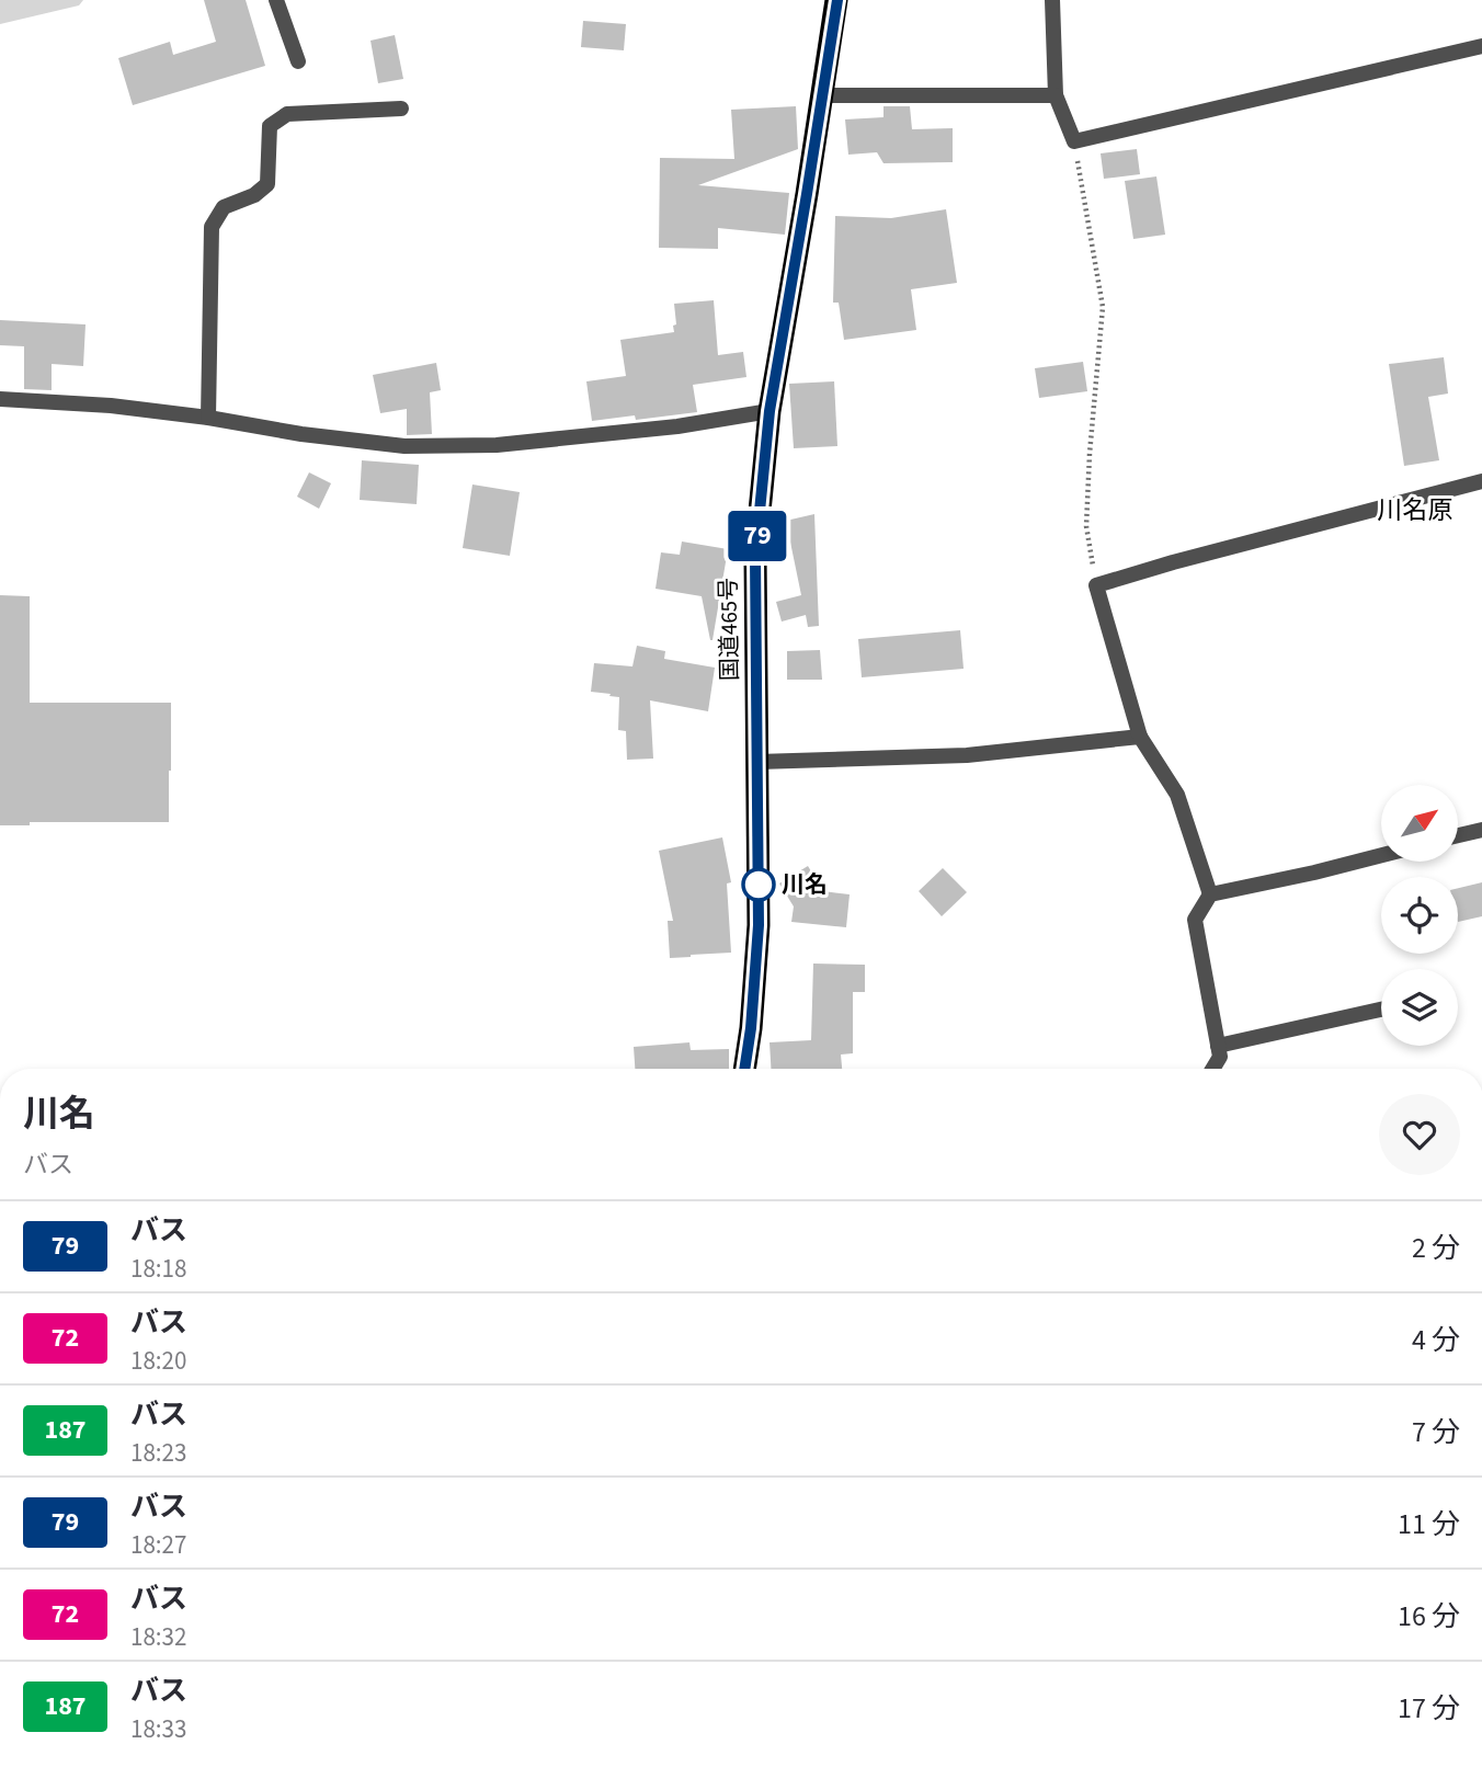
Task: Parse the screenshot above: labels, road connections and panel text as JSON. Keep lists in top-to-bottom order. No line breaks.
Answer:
{"streets":{"highway":["国道465号"]},"districts":["川名原"],"places":["川名"],"lines":["bus line 79"],"north":"top right","page":{"on_map":"79","heading":["川名","バス"],"list":[{"mark":"79","name":"バス","note":"18:18","value":"2 分"},{"mark":"72","name":"バス","note":"18:20","value":"4 分"},{"mark":"187","name":"バス","note":"18:23","value":"7 分"},{"mark":"79","name":"バス","note":"18:27","value":"11 分"},{"mark":"72","name":"バス","note":"18:32","value":"16 分"},{"mark":"187","name":"バス","note":"18:33","value":"17 分"}]}}
